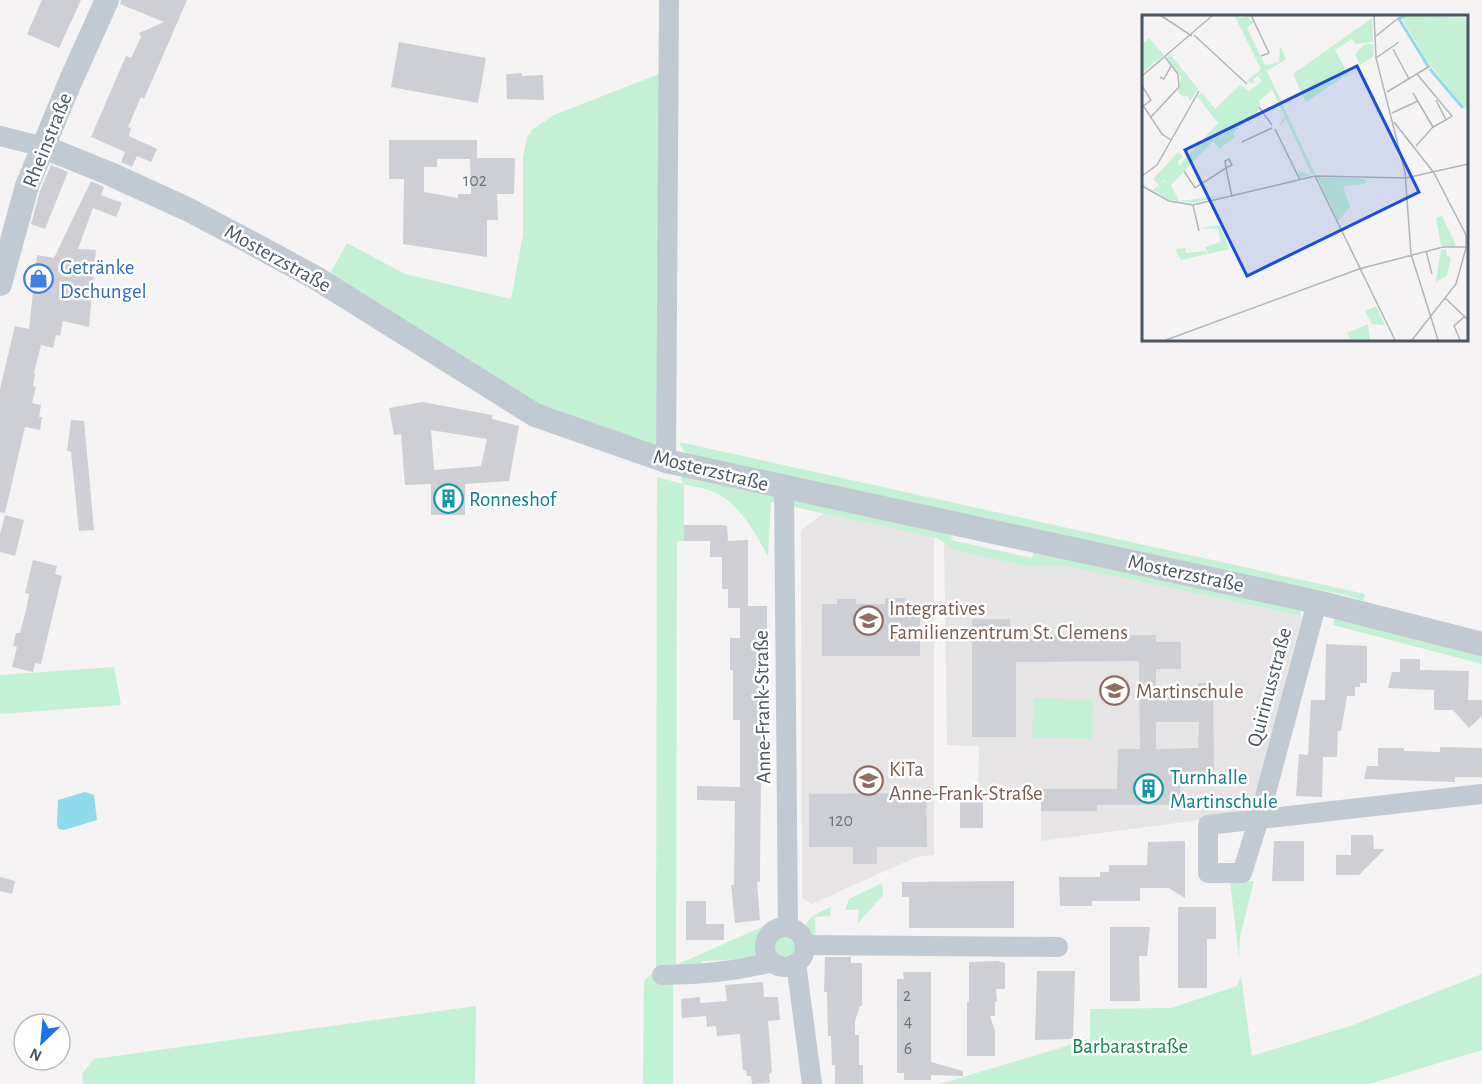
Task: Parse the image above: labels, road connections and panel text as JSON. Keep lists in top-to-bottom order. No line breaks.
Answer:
{"streets":{"street":["Rheinstraße","Mosterzstraße","Quirinusstraße","Anne-Frank-Straße"]},"crossings":[["Rheinstraße","Mosterzstraße"],["Mosterzstraße","Quirinusstraße"],["Mosterzstraße","Anne-Frank-Straße"]],"parks":["Barbarastraße"],"places":{"shop":["Getränke Dschungel"],"building":["Ronneshof","Turnhalle Martinschule"],"school or university":["Integratives Familienzentrum St. Clemens","Martinschule","KiTa Anne-Frank-Straße"]},"house_numbers":["102","120","2","4","6"],"north":"bottom left"}
